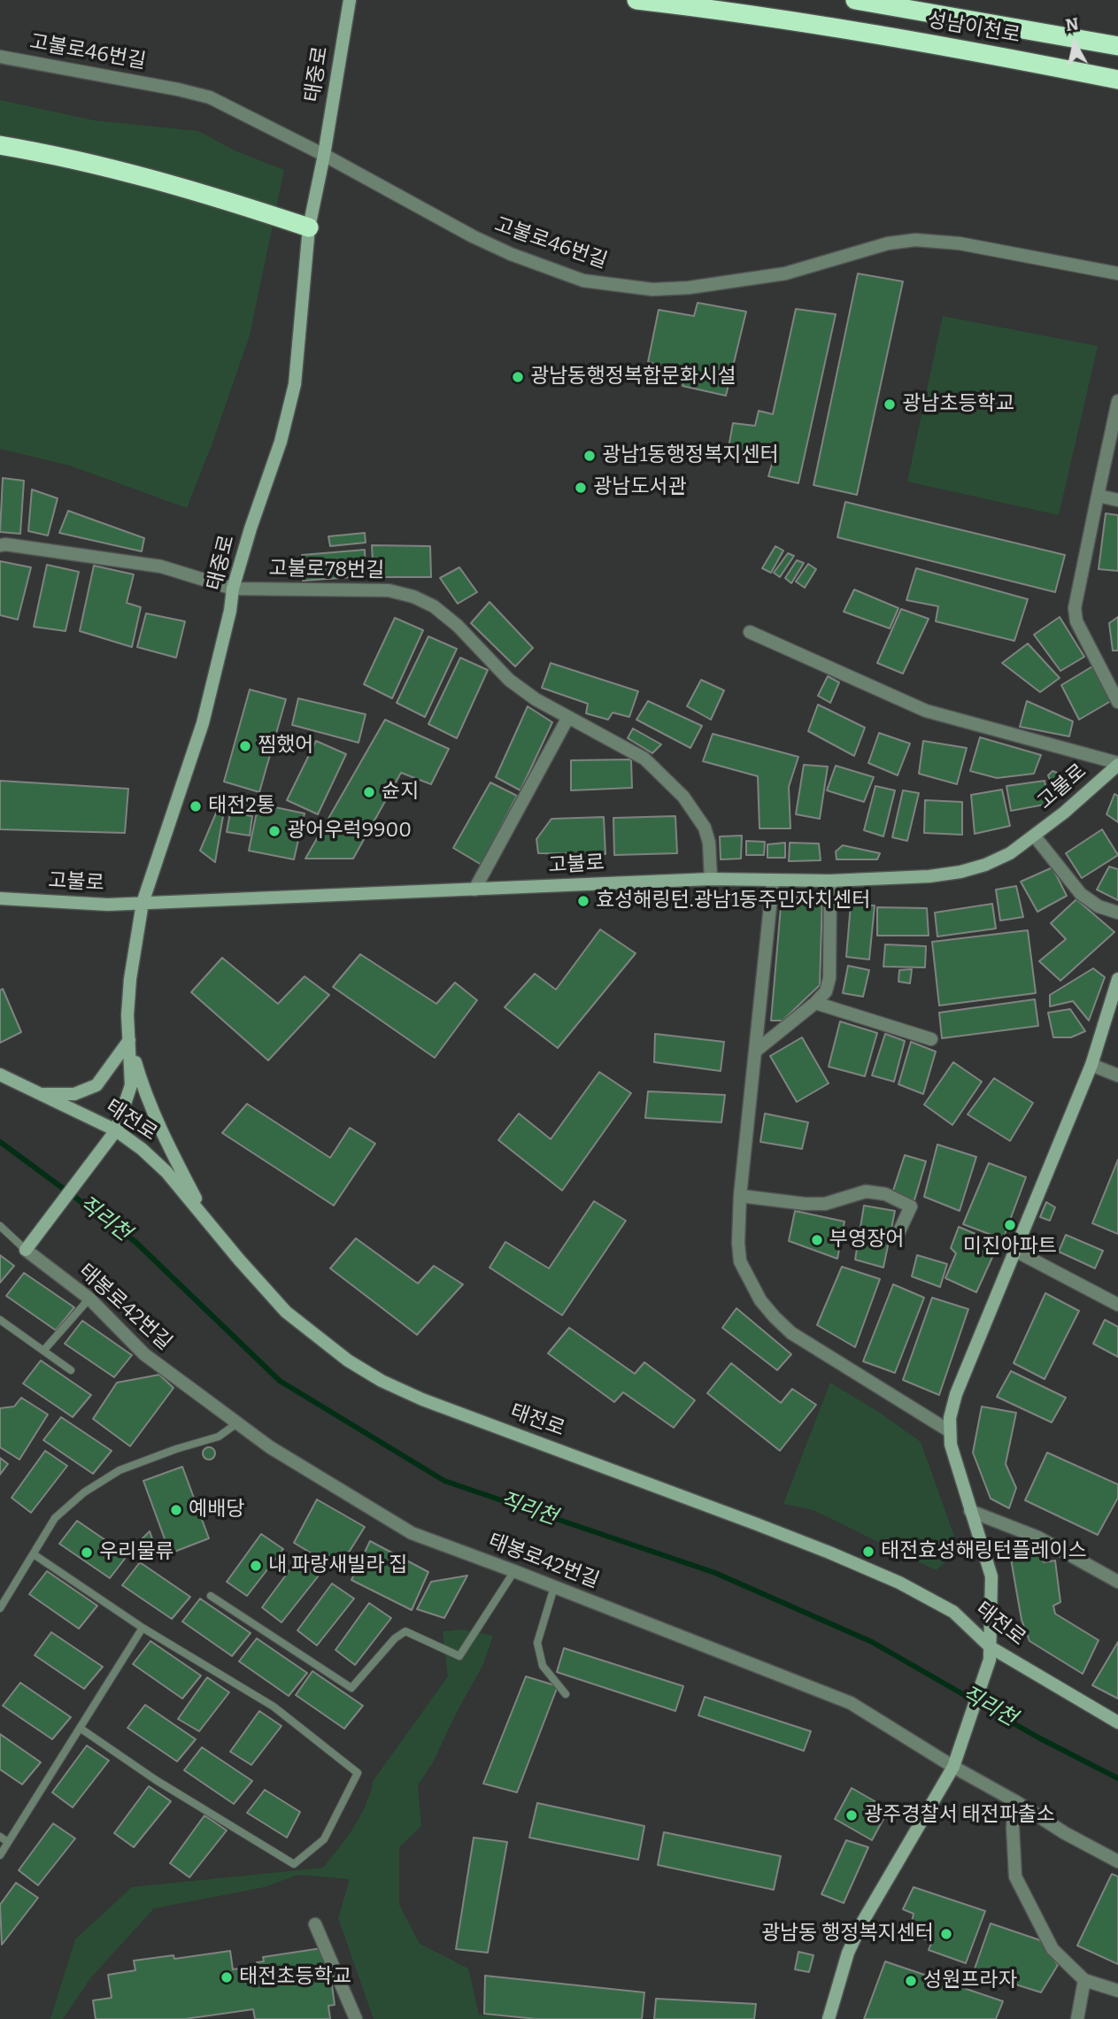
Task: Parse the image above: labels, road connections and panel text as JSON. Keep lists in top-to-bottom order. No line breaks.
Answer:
{"streets":{"highway":["성남이천로"],"street":["고불로46번길","태중로","고불로78번길","고불로","태전로","태봉로42번길"]},"crossings":[["고불로46번길","태중로"],["태중로","고불로78번길"],["태중로","고불로"],["태중로","태전로"],["태중로","태봉로42번길"],["고불로78번길","고불로"]],"water":["직리천"],"places":["광남동행정복합문화시설","광남초등학교","광남1동행정복지센터","광남도서관","찜했어","슌지","태전2통","광어우럭9900","효성해링턴.광남1동주민자치센터","미진아파트","부영장어","예배당","태전효성해링턴플레이스","우리물류","내 파랑새빌라 집","광주경찰서 태전파출소","광남동 행정복지센터","태전초등학교","성원프라자"],"north":"top"}
